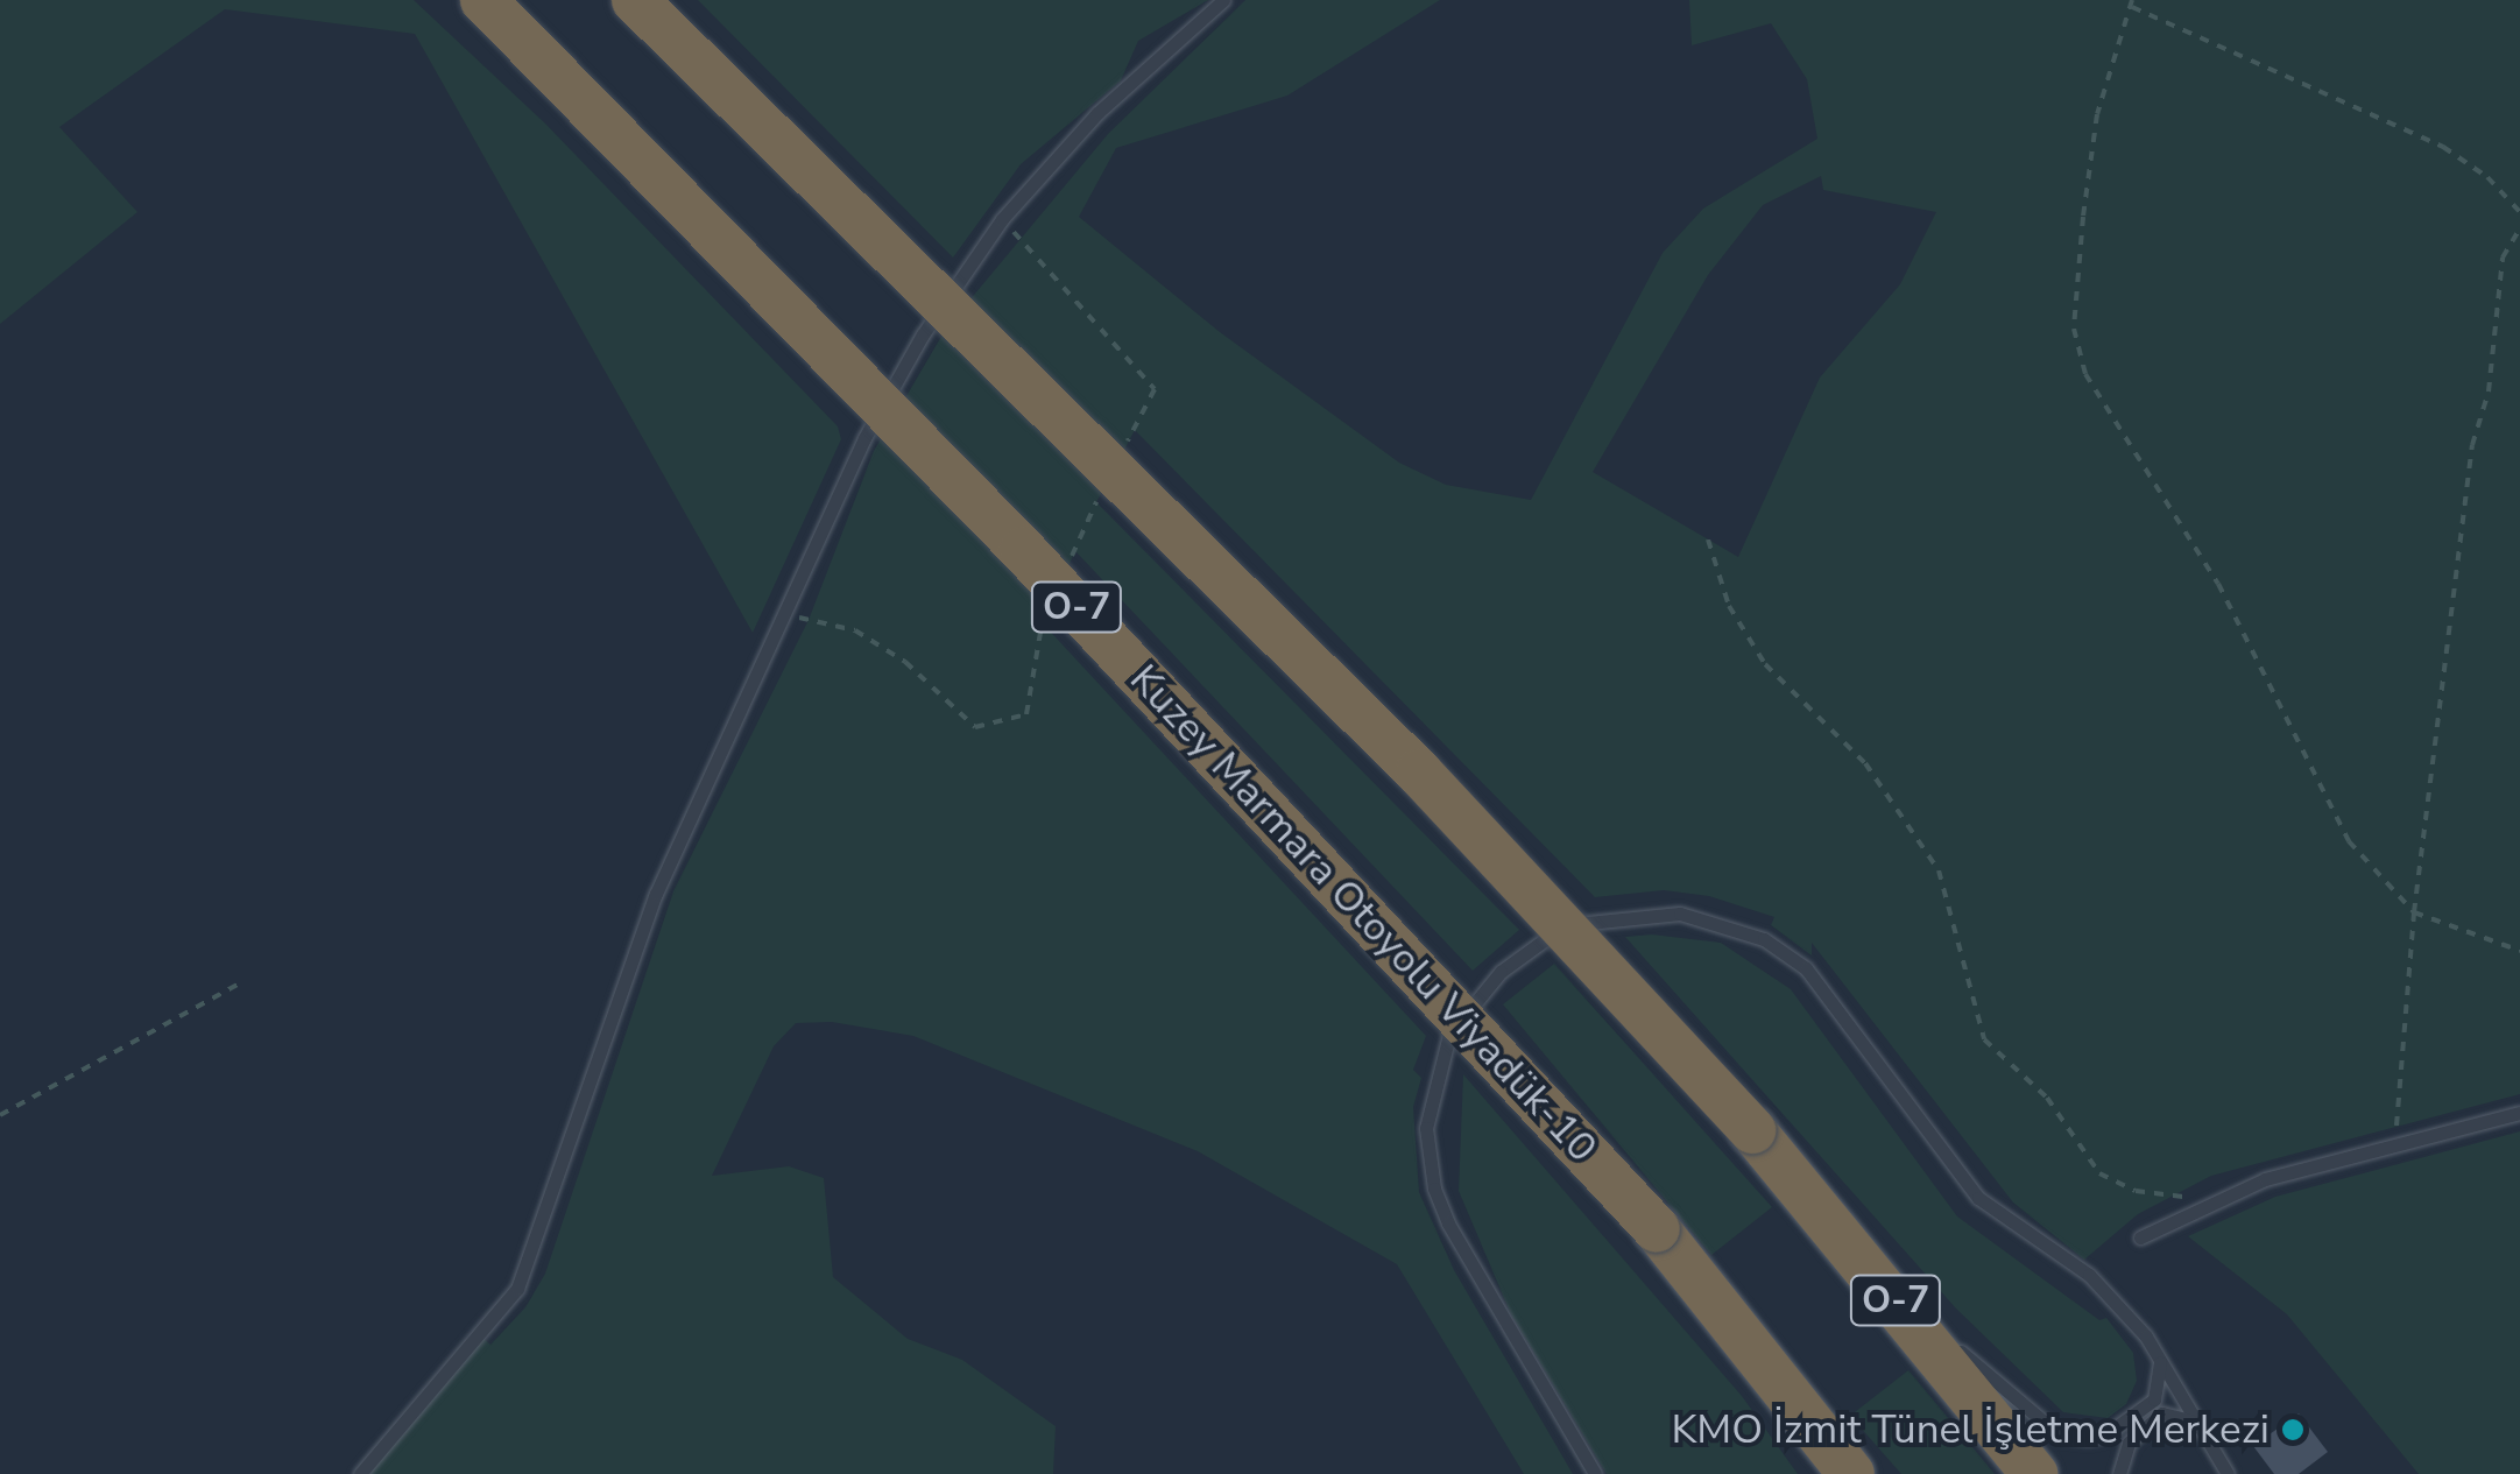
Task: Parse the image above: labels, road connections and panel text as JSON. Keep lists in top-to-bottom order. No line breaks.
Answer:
{"streets":{"highway":["O-7","Kuzey Marmara Otoyolu Viyadük-10"]},"crossings":[["O-7","Kuzey Marmara Otoyolu Viyadük-10"]],"places":["KMO İzmit Tünel İşletme Merkezi"]}
